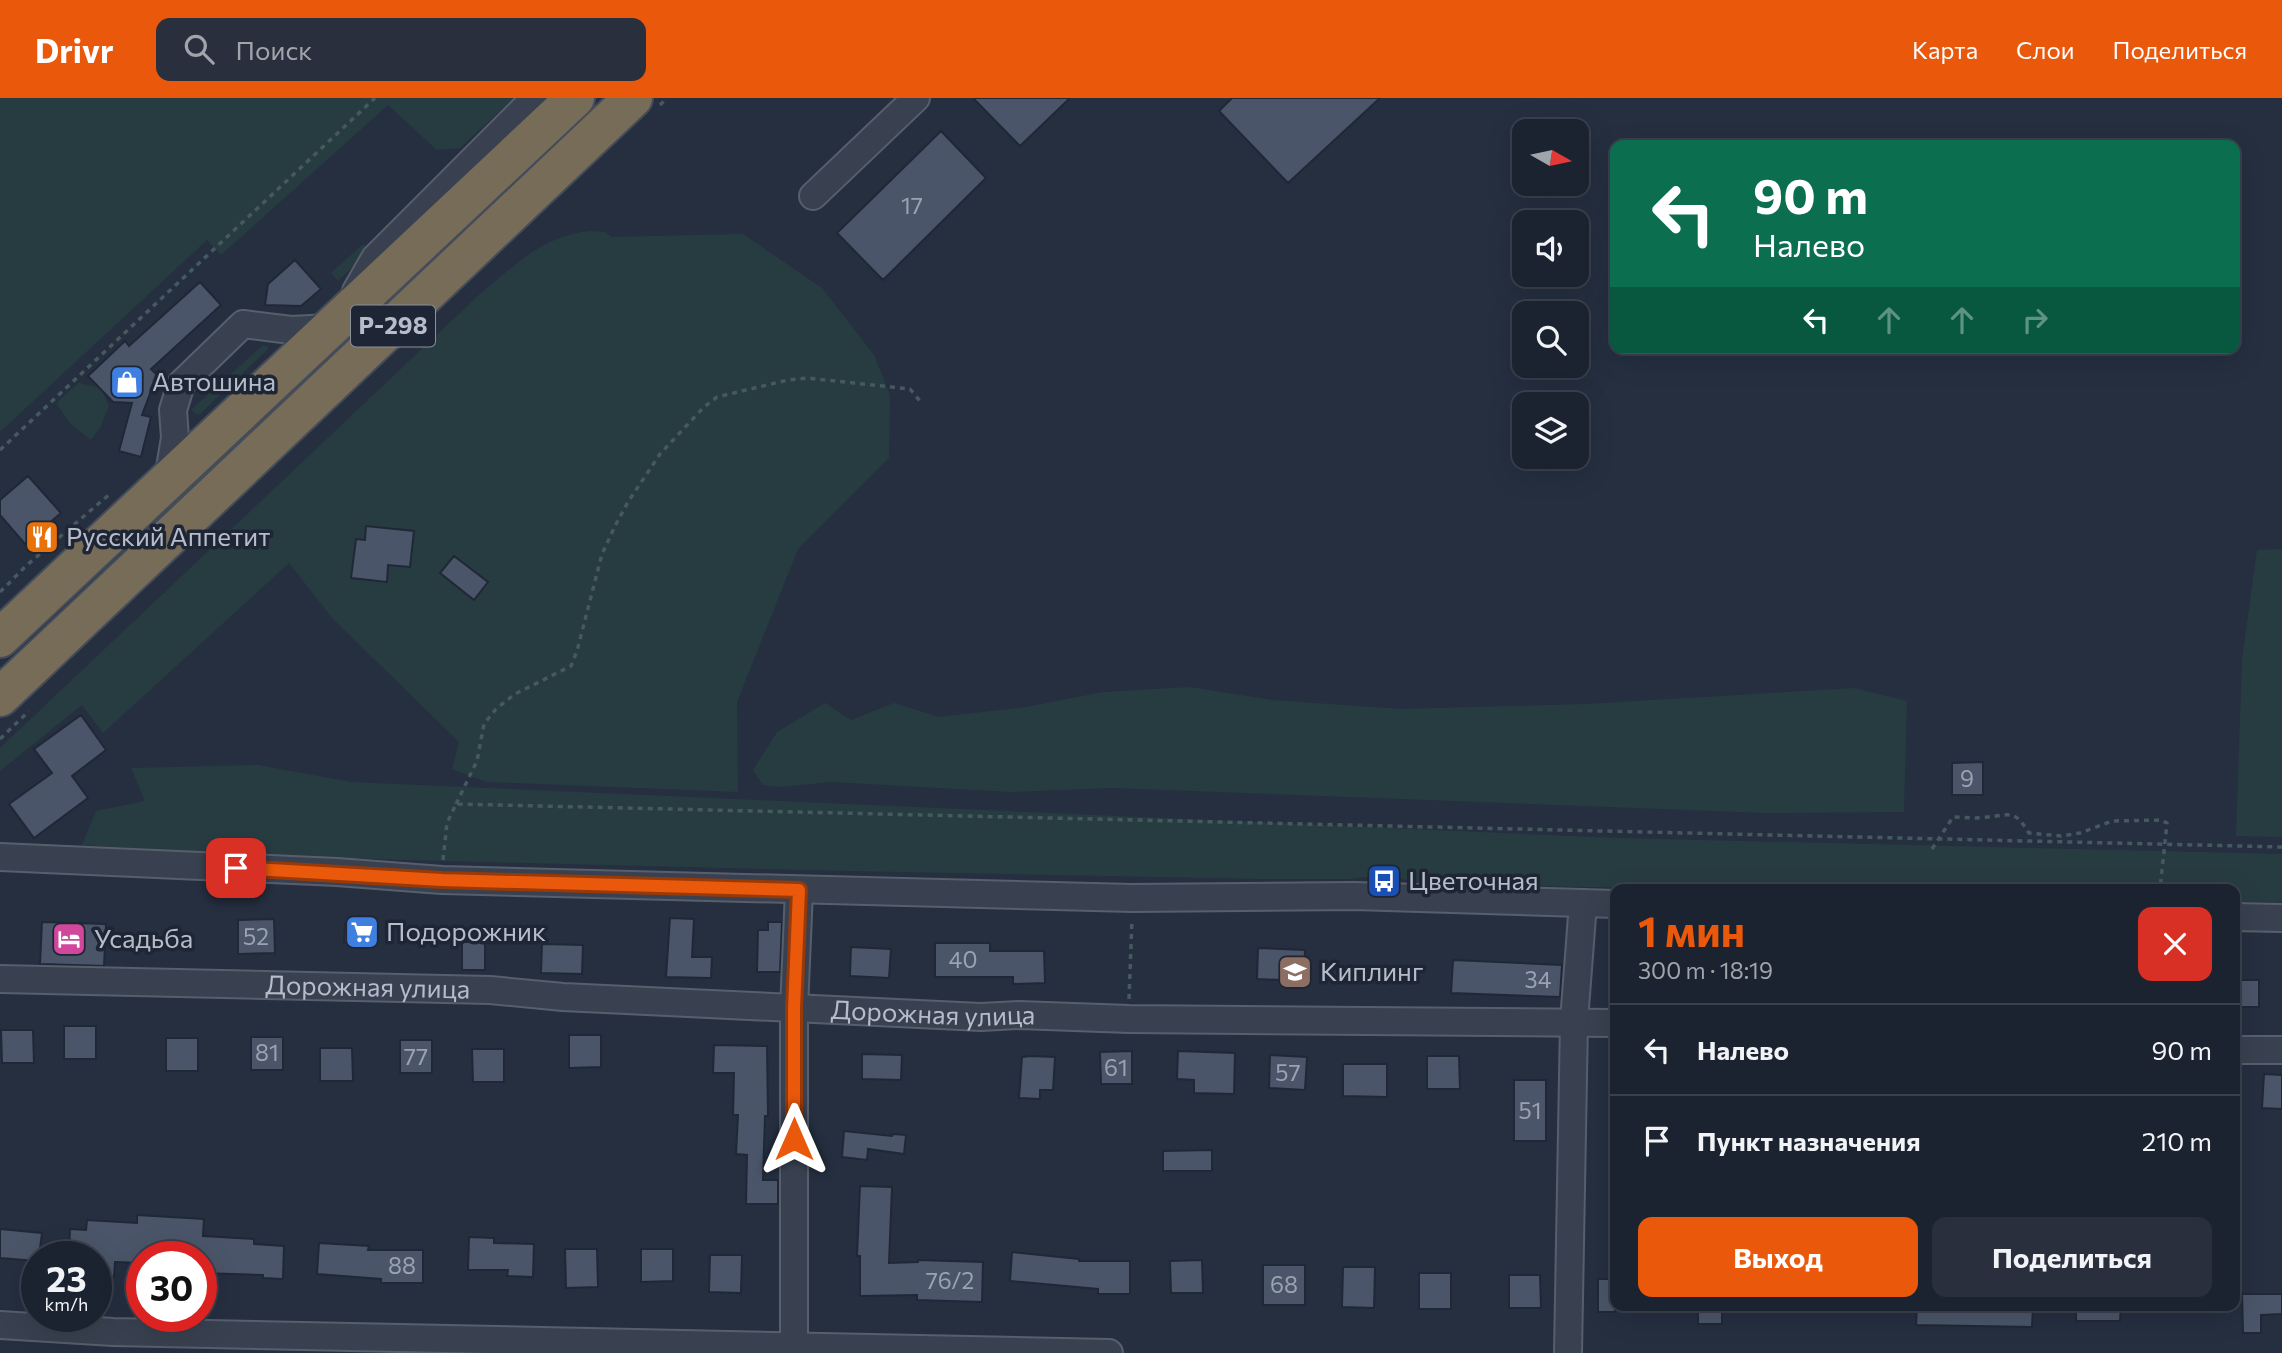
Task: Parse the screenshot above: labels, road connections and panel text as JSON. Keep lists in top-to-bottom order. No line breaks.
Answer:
{"streets":{"highway":["Р-298"],"street":["Дорожная улица"]},"places":{"shop":["Автошина"],"restaurant":["Русский Аппетит"],"bus stop":["Цветочная"],"supermarket":["Подорожник"],"hotel":["Усадьба"],"school or university":["Киплинг"]},"house_numbers":["17","9","52","40","34","81","77","61","57","51","88","76/2","68"],"north":"right","page":{"header":"Drivr","search":"Поиск","nav":["Карта","Слои","Поделиться"],"turn":["90 m","Налево"],"heading":["1 мин","300 m · 18:19"],"list":[{"name":"Налево","value":"90 m"},{"name":"Пункт назначения","value":"210 m"}],"buttons":["Выход","Поделиться"],"speed":"23 km/h","limit":"30"}}
